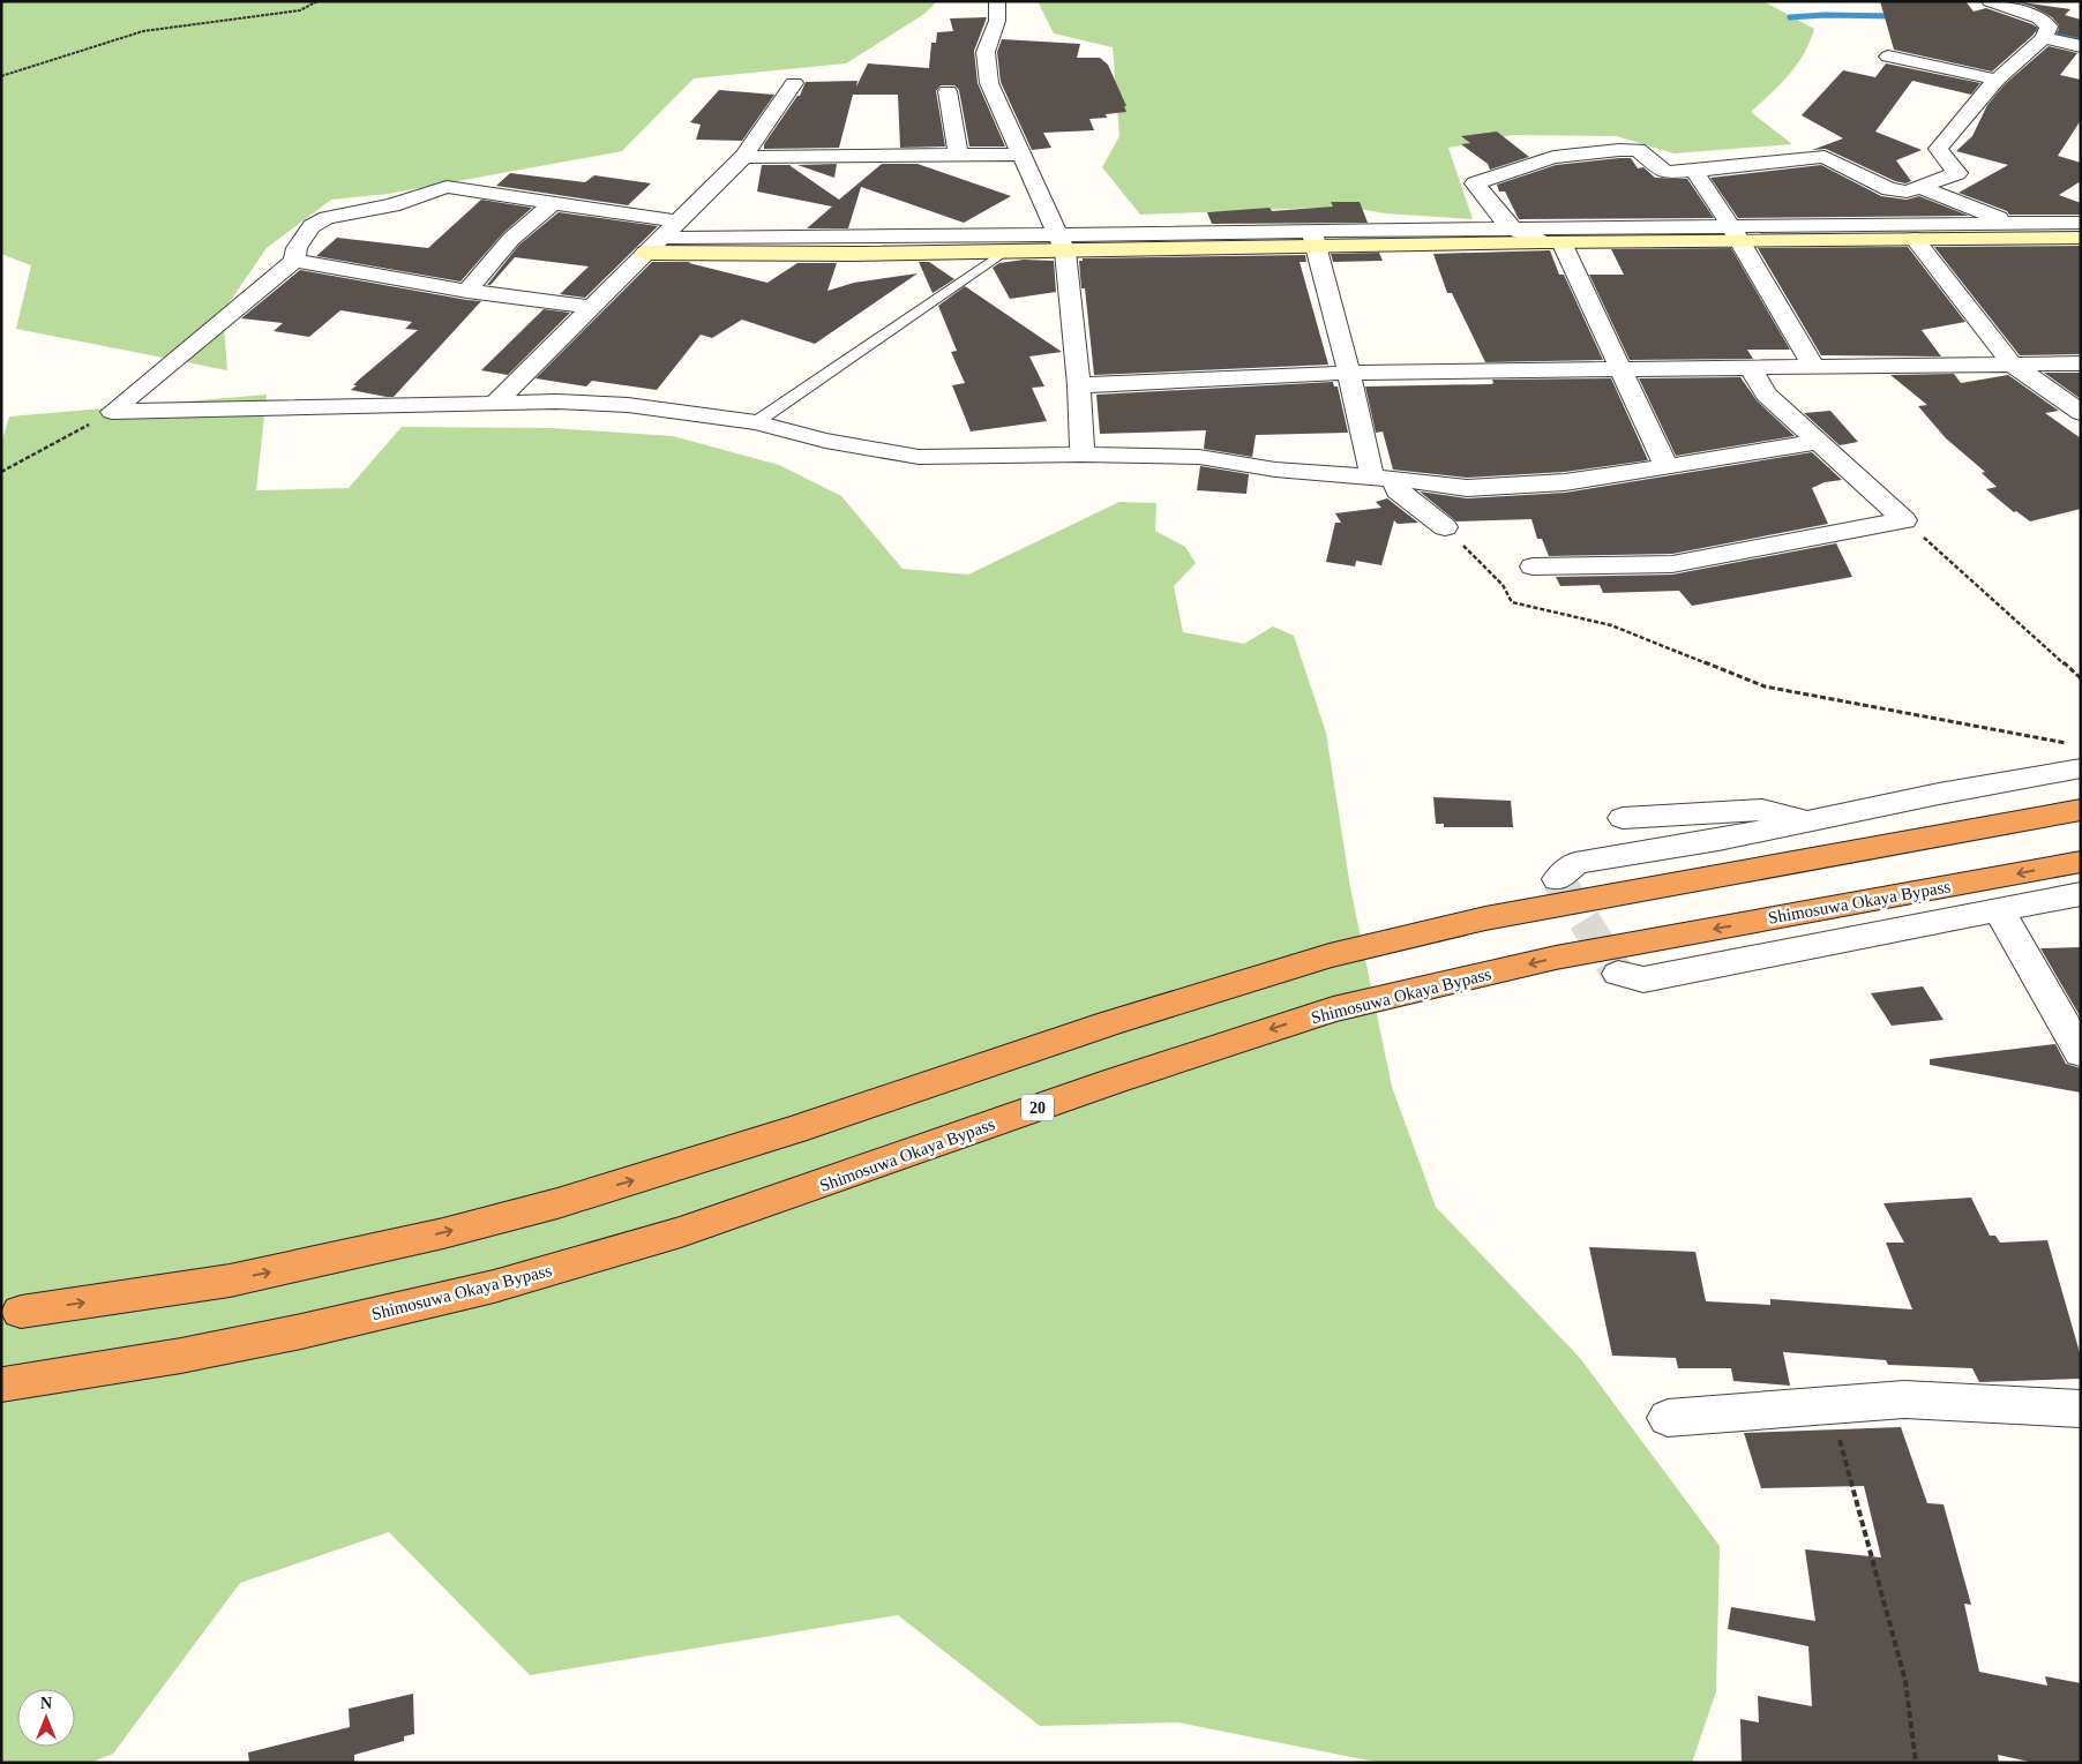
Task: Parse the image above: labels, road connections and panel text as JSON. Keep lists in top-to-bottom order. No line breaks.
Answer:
{"streets":{"highway":["Shimosuwa Okaya Bypass","20"]},"north":"top"}
